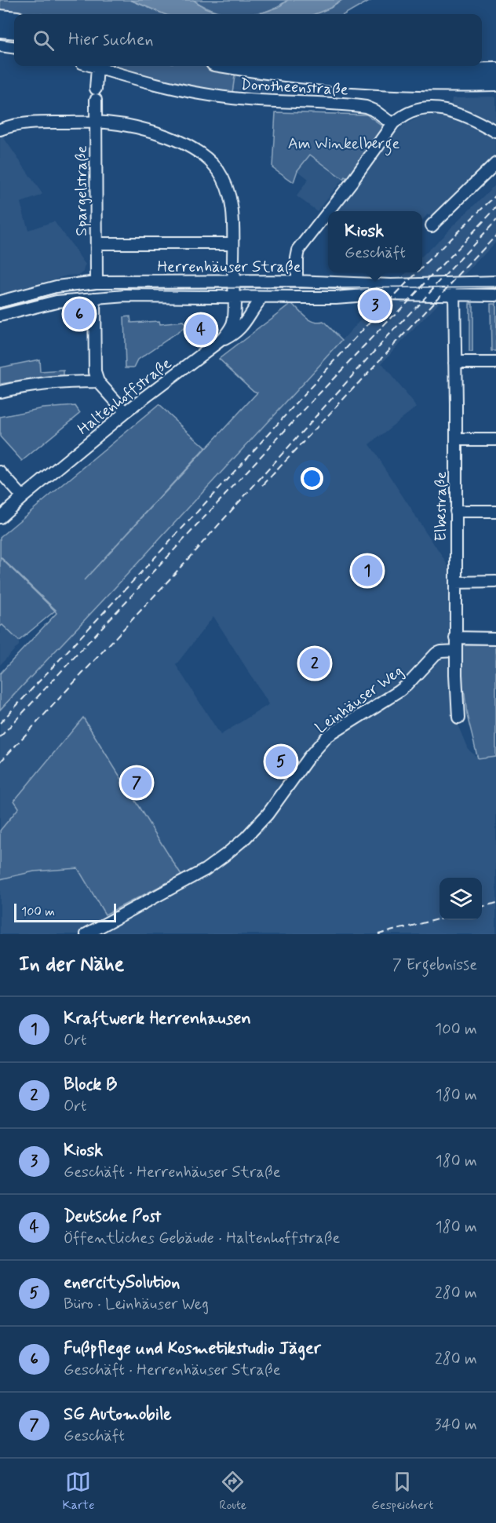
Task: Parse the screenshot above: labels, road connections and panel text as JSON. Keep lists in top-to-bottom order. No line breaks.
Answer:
{"streets":{"street":["Dorotheenstraße","Spargelstraße","Herrenhäuser Straße","Haltenhoffstraße","Elbestraße","Leinhäuser Weg"]},"crossings":[["Spargelstraße","Herrenhäuser Straße"],["Spargelstraße","Haltenhoffstraße"],["Herrenhäuser Straße","Haltenhoffstraße"],["Herrenhäuser Straße","Elbestraße"],["Elbestraße","Leinhäuser Weg"]],"parks":["Am Winkelberge"],"scale_bar":"100 m","page":{"search":"Hier suchen","popup":["Kiosk","Geschäft"],"pins":["3","6","4","1","2","5","7"],"scale":"100 m","heading":["In der Nähe","7 Ergebnisse"],"list":[{"mark":"1","name":"Kraftwerk Herrenhausen","note":"Ort","value":"100 m"},{"mark":"2","name":"Block B","note":"Ort","value":"180 m"},{"mark":"3","name":"Kiosk","note":"Geschäft · Herrenhäuser Straße","value":"180 m"},{"mark":"4","name":"Deutsche Post","note":"Öffentliches Gebäude · Haltenhoffstraße","value":"180 m"},{"mark":"5","name":"enercitySolution","note":"Büro · Leinhäuser Weg","value":"280 m"},{"mark":"6","name":"Fußpflege und Kosmetikstudio Jäger","note":"Geschäft · Herrenhäuser Straße","value":"280 m"},{"mark":"7","name":"SG Automobile","note":"Geschäft","value":"340 m"}],"nav":["Karte","Route","Gespeichert"]}}
